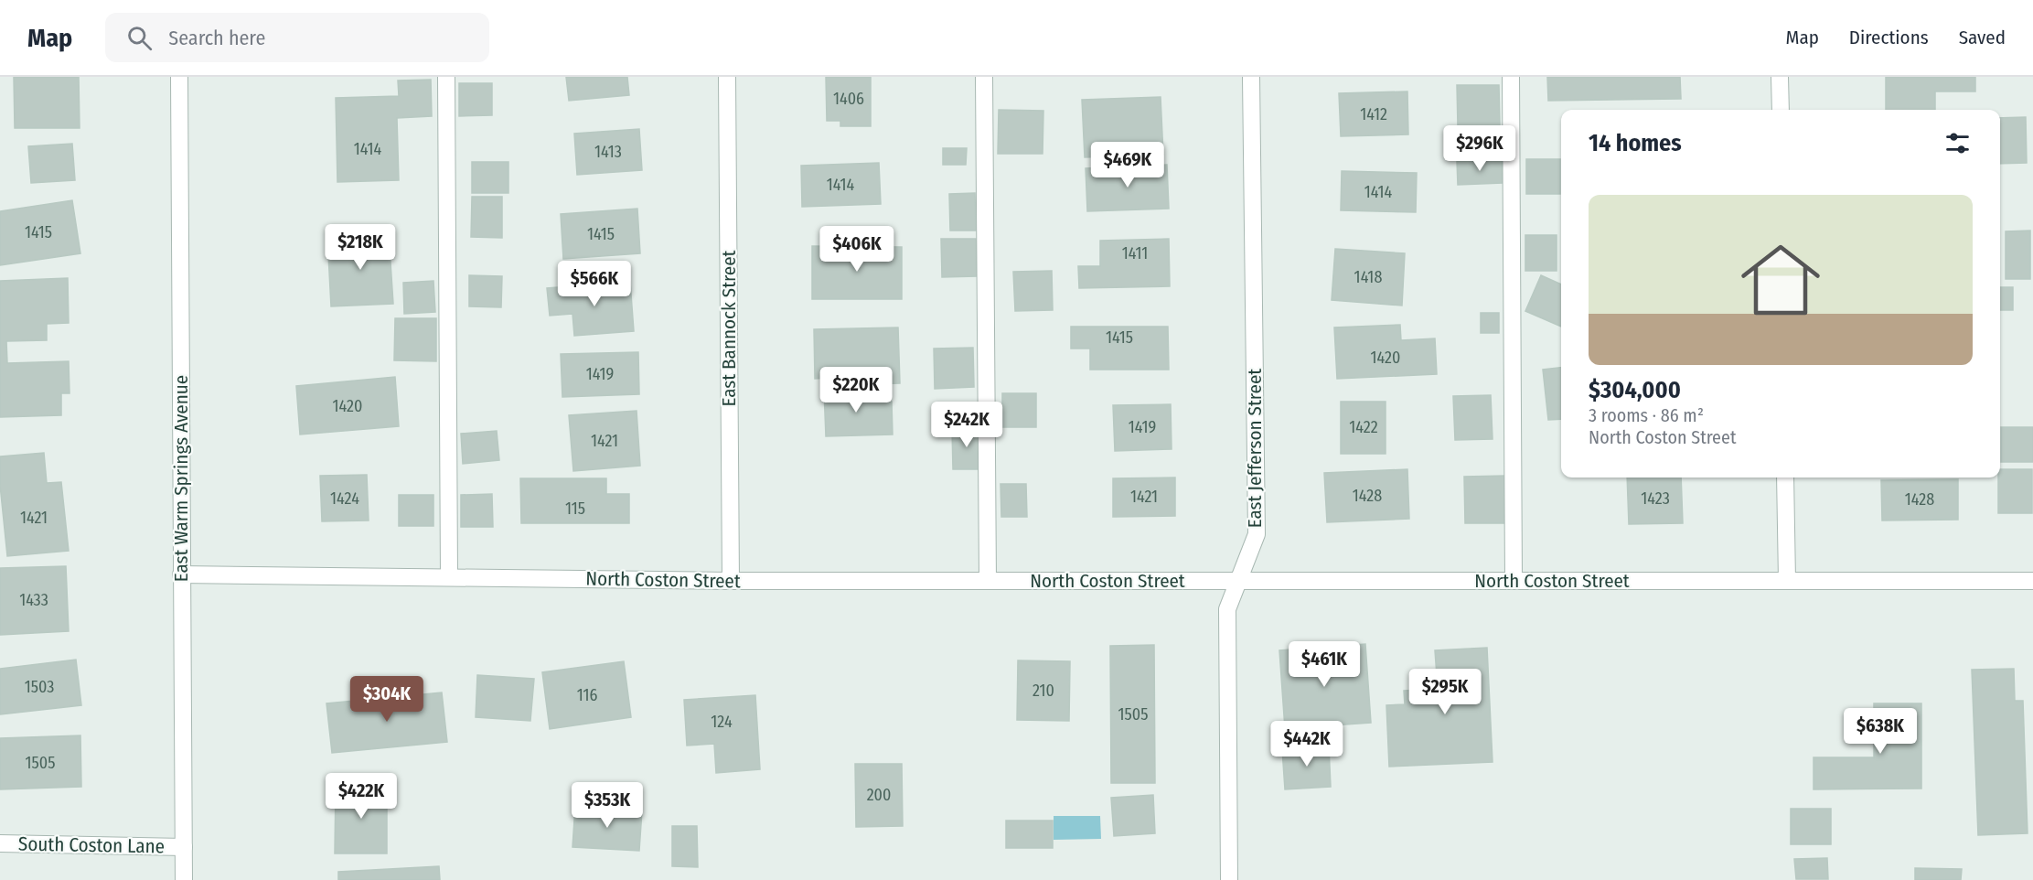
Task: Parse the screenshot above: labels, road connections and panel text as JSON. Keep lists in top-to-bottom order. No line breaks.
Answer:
{"streets":{"street":["East Bannock Street","East Jefferson Street","East Warm Springs Avenue","North Coston Street","South Coston Lane"]},"crossings":[["East Bannock Street","North Coston Street"],["East Jefferson Street","North Coston Street"],["East Warm Springs Avenue","North Coston Street"],["East Warm Springs Avenue","South Coston Lane"]],"house_numbers":["1406","1412","1414","1413","1414","1414","1415","1415","1411","1418","1415","1420","1419","1420","1419","1422","1421","1428","1421","1424","1423","1428","115","1421","1433","1503","210","116","1505","124","1505","200"],"page":{"header":"Map","search":"Search here","nav":["Map","Directions","Saved"],"heading":"14 homes","price":["$296K","$469K","$218K","$406K","$566K","$220K","$242K","$461K","$295K","$304K","$638K","$442K","$422K","$353K"],"list":[{"name":"$304,000","note":"3 rooms · 86 m² · North Coston Street"}]}}
